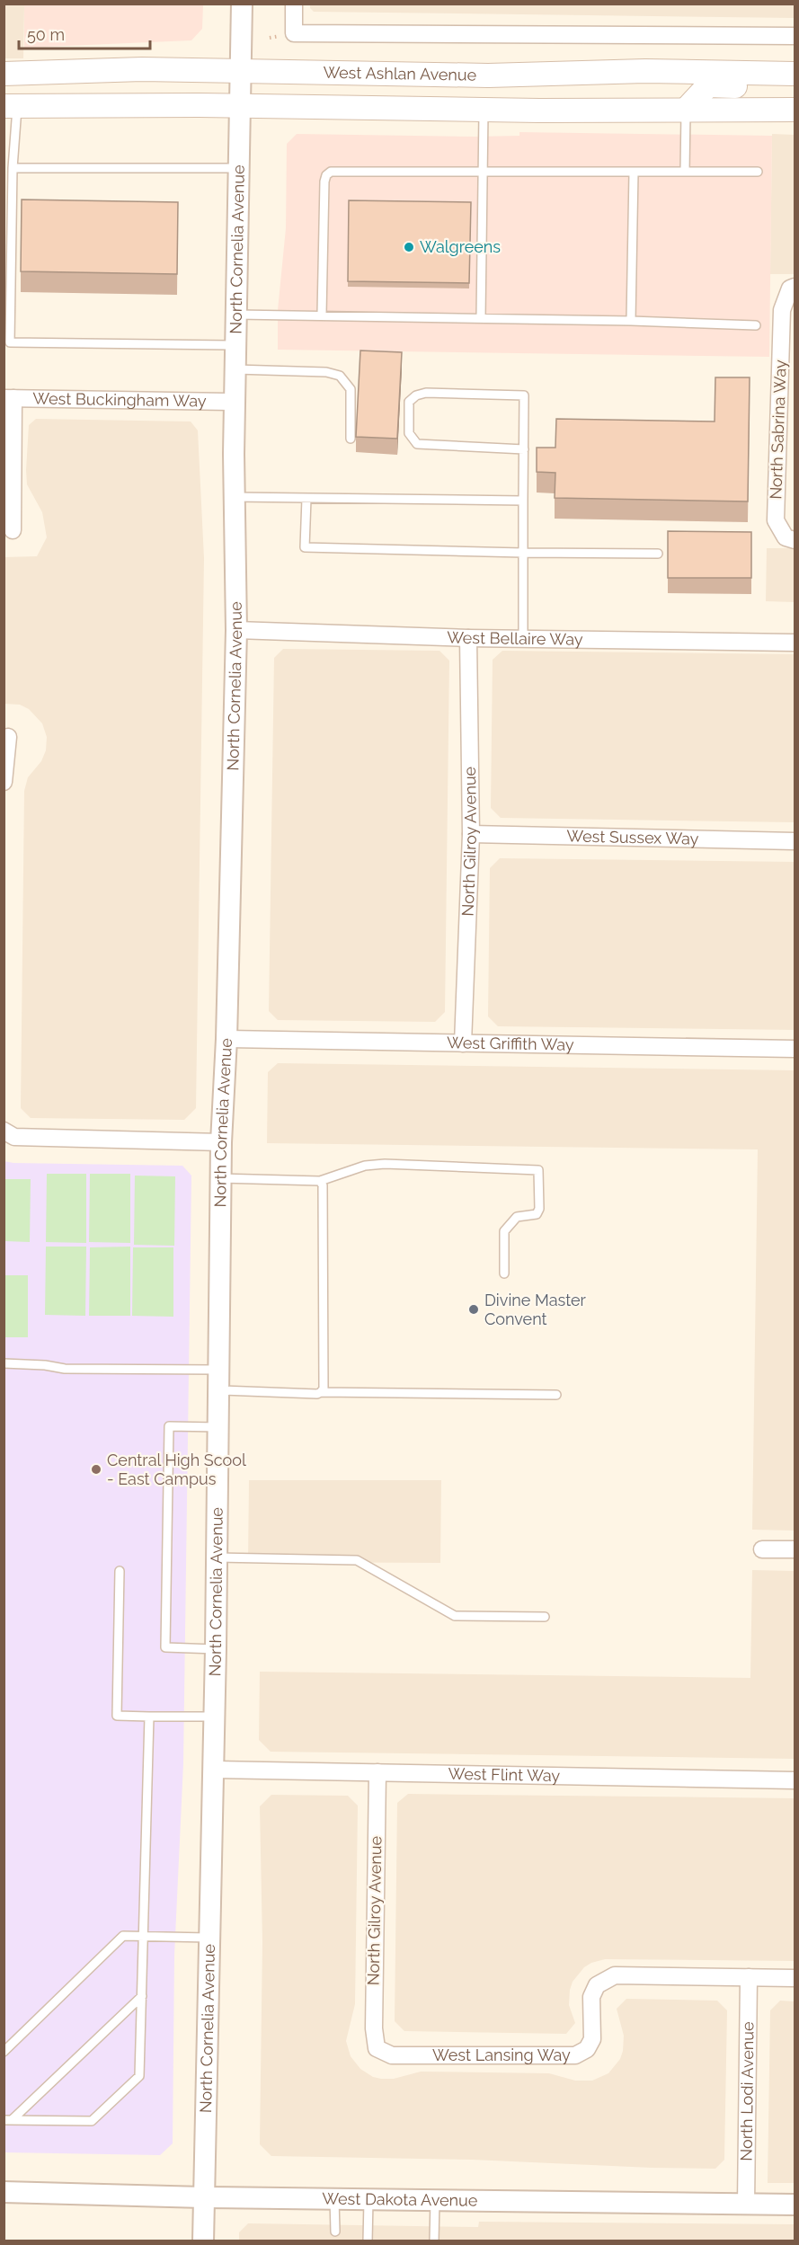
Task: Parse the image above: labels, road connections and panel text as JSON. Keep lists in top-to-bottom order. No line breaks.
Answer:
{"streets":{"main road":["West Ashlan Avenue"],"street":["North Cornelia Avenue","West Buckingham Way","North Sabrina Way","West Bellaire Way","West Sussex Way","North Gilroy Avenue","West Griffith Way","West Flint Way","West Lansing Way","North Lodi Avenue","West Dakota Avenue"]},"crossings":[["West Ashlan Avenue","North Cornelia Avenue"],["North Cornelia Avenue","West Buckingham Way"],["North Cornelia Avenue","West Bellaire Way"],["North Cornelia Avenue","West Griffith Way"],["North Cornelia Avenue","West Flint Way"],["North Cornelia Avenue","West Dakota Avenue"],["West Bellaire Way","North Gilroy Avenue"],["West Sussex Way","North Gilroy Avenue"],["North Gilroy Avenue","West Griffith Way"],["North Gilroy Avenue","West Flint Way"],["North Gilroy Avenue","West Lansing Way"],["West Lansing Way","North Lodi Avenue"],["North Lodi Avenue","West Dakota Avenue"]],"places":["Walgreens","Divine Master Convent","Central High Scool - East Campus"],"scale_bar":"50 m"}
